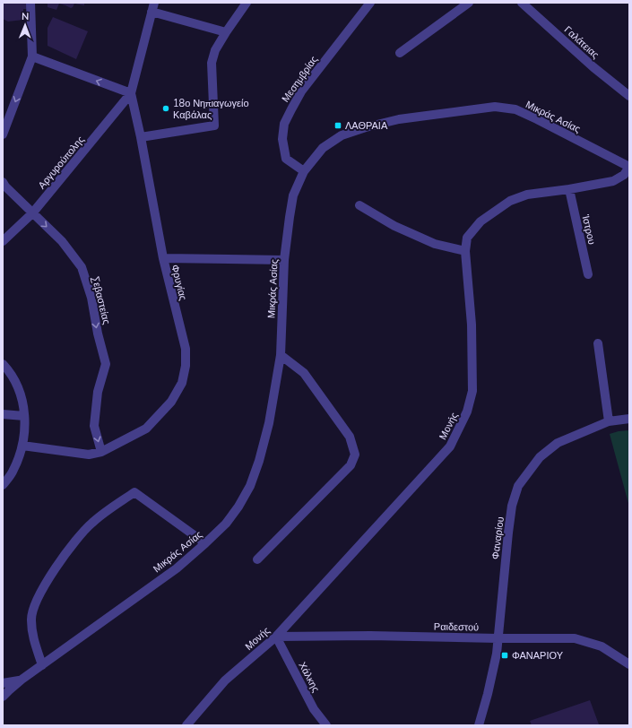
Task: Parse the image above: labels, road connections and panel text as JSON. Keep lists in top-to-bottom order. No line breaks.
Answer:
{"streets":{"street":["Γαλάτειας","Μεσημβρίας","Μικράς Ασίας","Αργυρούπολης","Ίστρου","Φρυγίας","Σεβαστείας","Μονής","Φαναρίου","Ραιδεστού","Χάλκης"]},"crossings":[["Μεσημβρίας","Μικράς Ασίας"],["Μικράς Ασίας","Μονής"],["Αργυρούπολης","Φρυγίας"],["Αργυρούπολης","Σεβαστείας"],["Ίστρου","Μονής"],["Φρυγίας","Σεβαστείας"],["Μονής","Ραιδεστού"],["Μονής","Χάλκης"],["Φαναρίου","Ραιδεστού"],["Ραιδεστού","Χάλκης"]],"one_way":["Σεβαστείας"],"places":{"other":["18ο Νηπιαγωγείο Καβάλας"],"transit":["ΛΑΘΡΑΙΑ","ΦΑΝΑΡΙΟΥ"]},"north":"top"}
